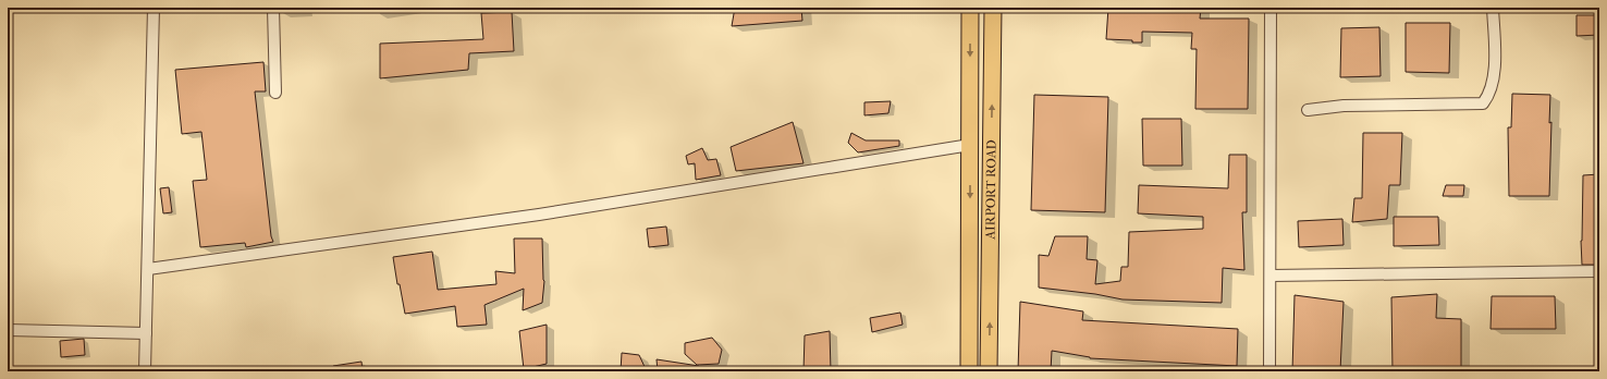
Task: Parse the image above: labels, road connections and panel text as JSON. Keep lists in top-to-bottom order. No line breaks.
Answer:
{"streets":{"highway":["AIRPORT ROAD"]}}
